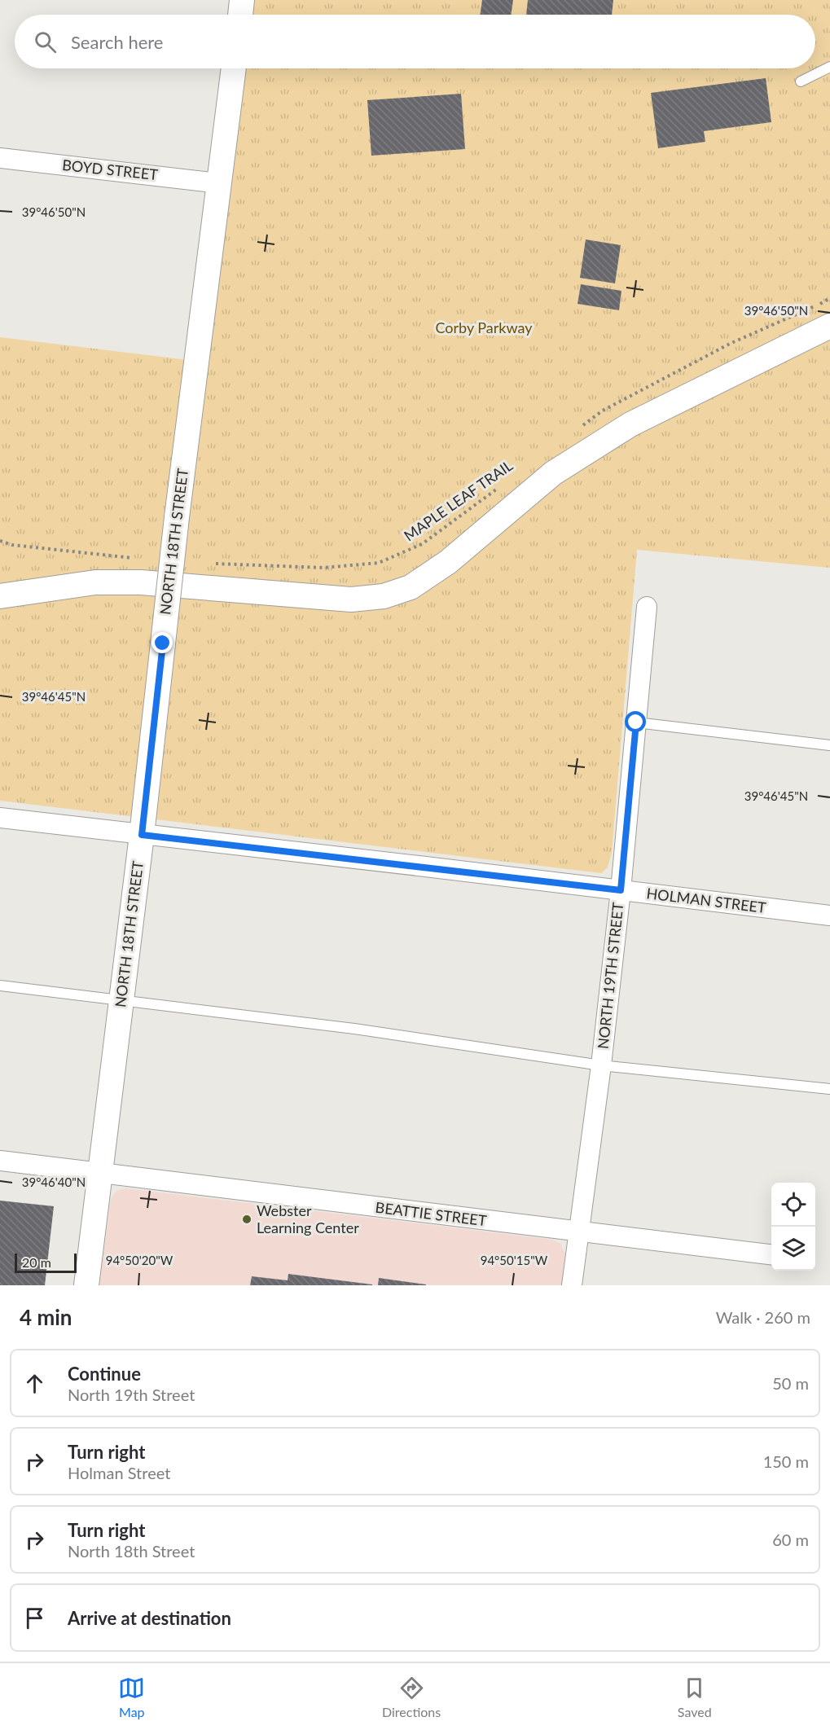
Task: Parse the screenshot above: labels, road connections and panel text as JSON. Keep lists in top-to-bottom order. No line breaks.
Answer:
{"streets":{"street":["BOYD STREET","NORTH 18TH STREET","HOLMAN STREET","NORTH 19TH STREET","BEATTIE STREET"],"path":["MAPLE LEAF TRAIL"]},"crossings":[["BOYD STREET","NORTH 18TH STREET"],["NORTH 18TH STREET","HOLMAN STREET"],["NORTH 18TH STREET","BEATTIE STREET"],["HOLMAN STREET","NORTH 19TH STREET"],["NORTH 19TH STREET","BEATTIE STREET"]],"parks":["Corby Parkway"],"places":["Webster Learning Center"],"scale_bar":"20 m","page":{"search":"Search here","scale":"20 m","heading":["4 min","Walk · 260 m"],"list":[["Continue","North 19th Street","50 m"],["Turn right","Holman Street","150 m"],["Turn right","North 18th Street","60 m"],"Arrive at destination"],"nav":["Map","Directions","Saved"]},"coordinates":["39°46'50\"N","39°46'45\"N","39°46'40\"N","94°50'20\"W","94°50'15\"W"]}
